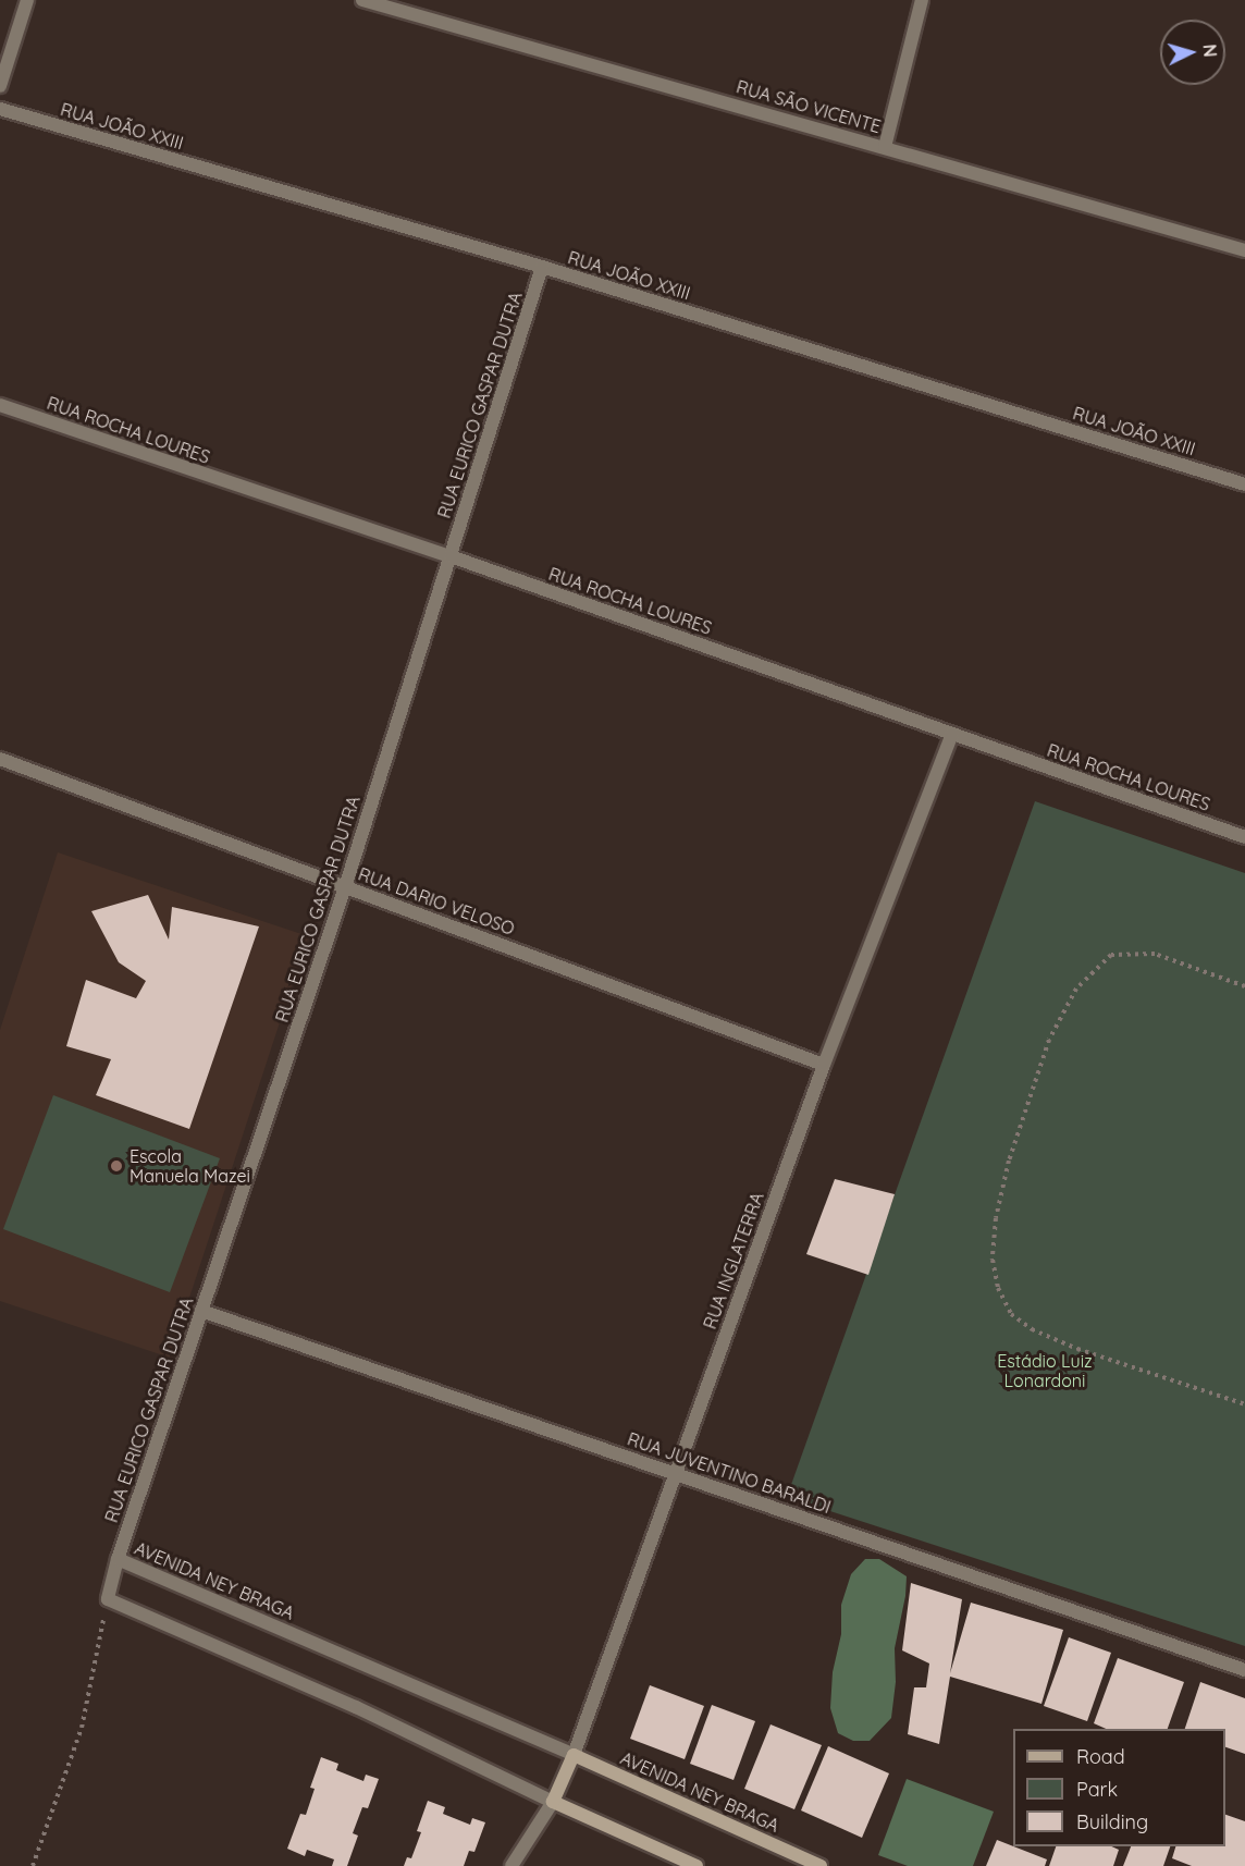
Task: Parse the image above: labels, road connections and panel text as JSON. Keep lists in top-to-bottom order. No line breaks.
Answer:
{"streets":{"street":["RUA SÃO VICENTE","RUA JOÃO XXIII","RUA EURICO GASPAR DUTRA","RUA ROCHA LOURES","RUA DARIO VELOSO","RUA INGLATERRA","RUA JUVENTINO BARALDI","AVENIDA NEY BRAGA"]},"crossings":[["RUA JOÃO XXIII","RUA EURICO GASPAR DUTRA"],["RUA EURICO GASPAR DUTRA","RUA ROCHA LOURES"],["RUA EURICO GASPAR DUTRA","RUA DARIO VELOSO"],["RUA EURICO GASPAR DUTRA","RUA JUVENTINO BARALDI"],["RUA EURICO GASPAR DUTRA","AVENIDA NEY BRAGA"],["RUA ROCHA LOURES","RUA INGLATERRA"],["RUA DARIO VELOSO","RUA INGLATERRA"],["RUA INGLATERRA","RUA JUVENTINO BARALDI"],["RUA INGLATERRA","AVENIDA NEY BRAGA"]],"parks":["Estádio Luiz Lonardoni"],"places":["Escola Manuela Mazei"],"legend":["Road","Park","Building"],"north":"right"}
